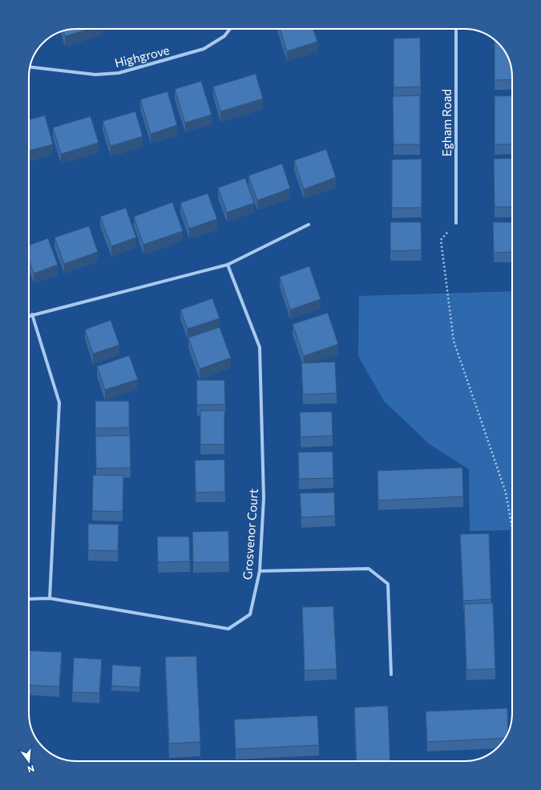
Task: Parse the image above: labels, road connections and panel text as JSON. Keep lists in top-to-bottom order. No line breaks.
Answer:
{"streets":{"street":["Highgrove","Egham Road","Grosvenor Court"]},"north":"bottom"}
